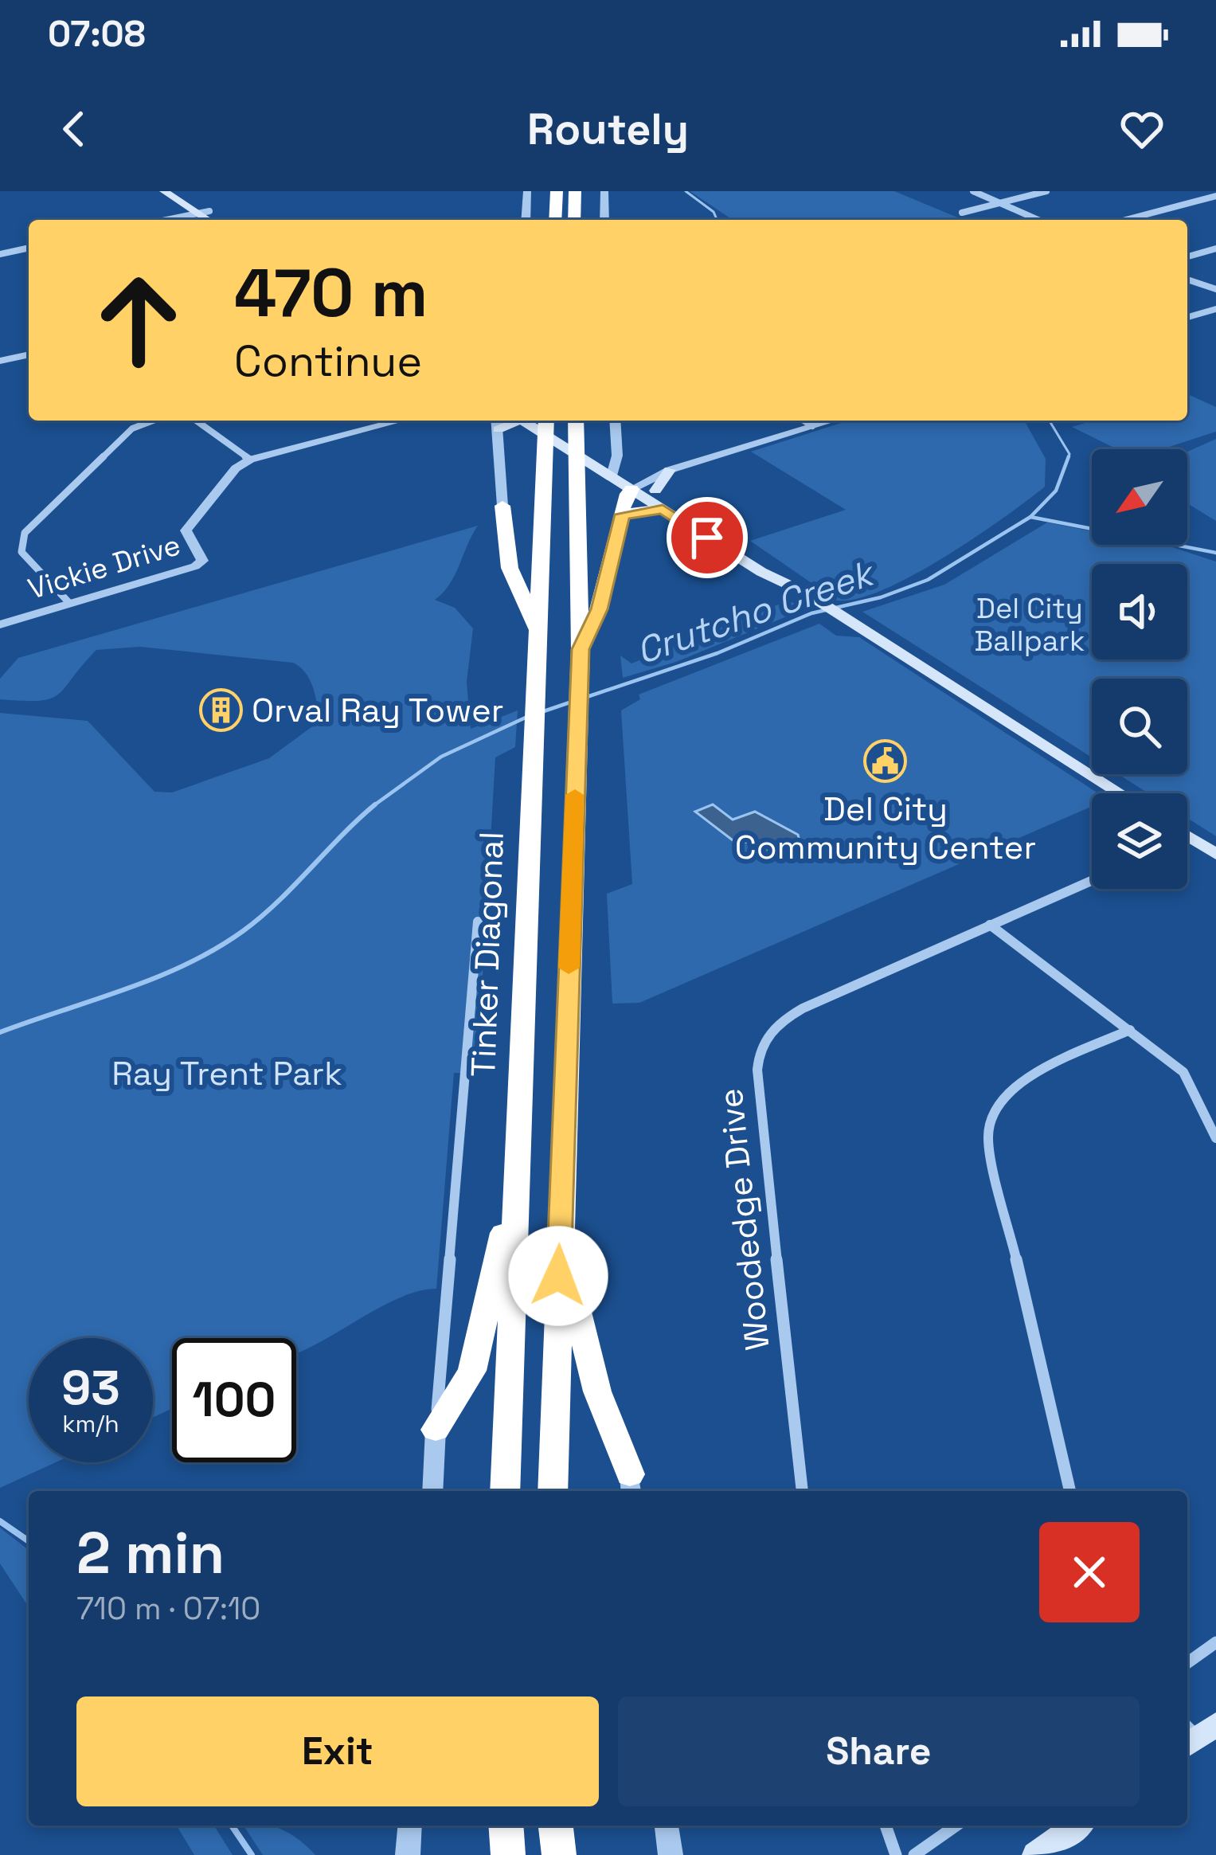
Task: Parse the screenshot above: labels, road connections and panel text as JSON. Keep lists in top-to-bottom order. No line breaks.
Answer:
{"streets":{"highway":["Tinker Diagonal"],"street":["Vickie Drive","Woodedge Drive"]},"water":["Crutcho Creek"],"parks":["Del City Ballpark","Ray Trent Park"],"places":{"building":["Orval Ray Tower"],"public building":["Del City Community Center"]},"north":"bottom left","page":{"status":"07:08","header":"Routely","turn":["470 m","Continue"],"speed":"93 km/h","limit":"100","heading":["2 min","710 m · 07:10"],"buttons":["Exit","Share"]}}
